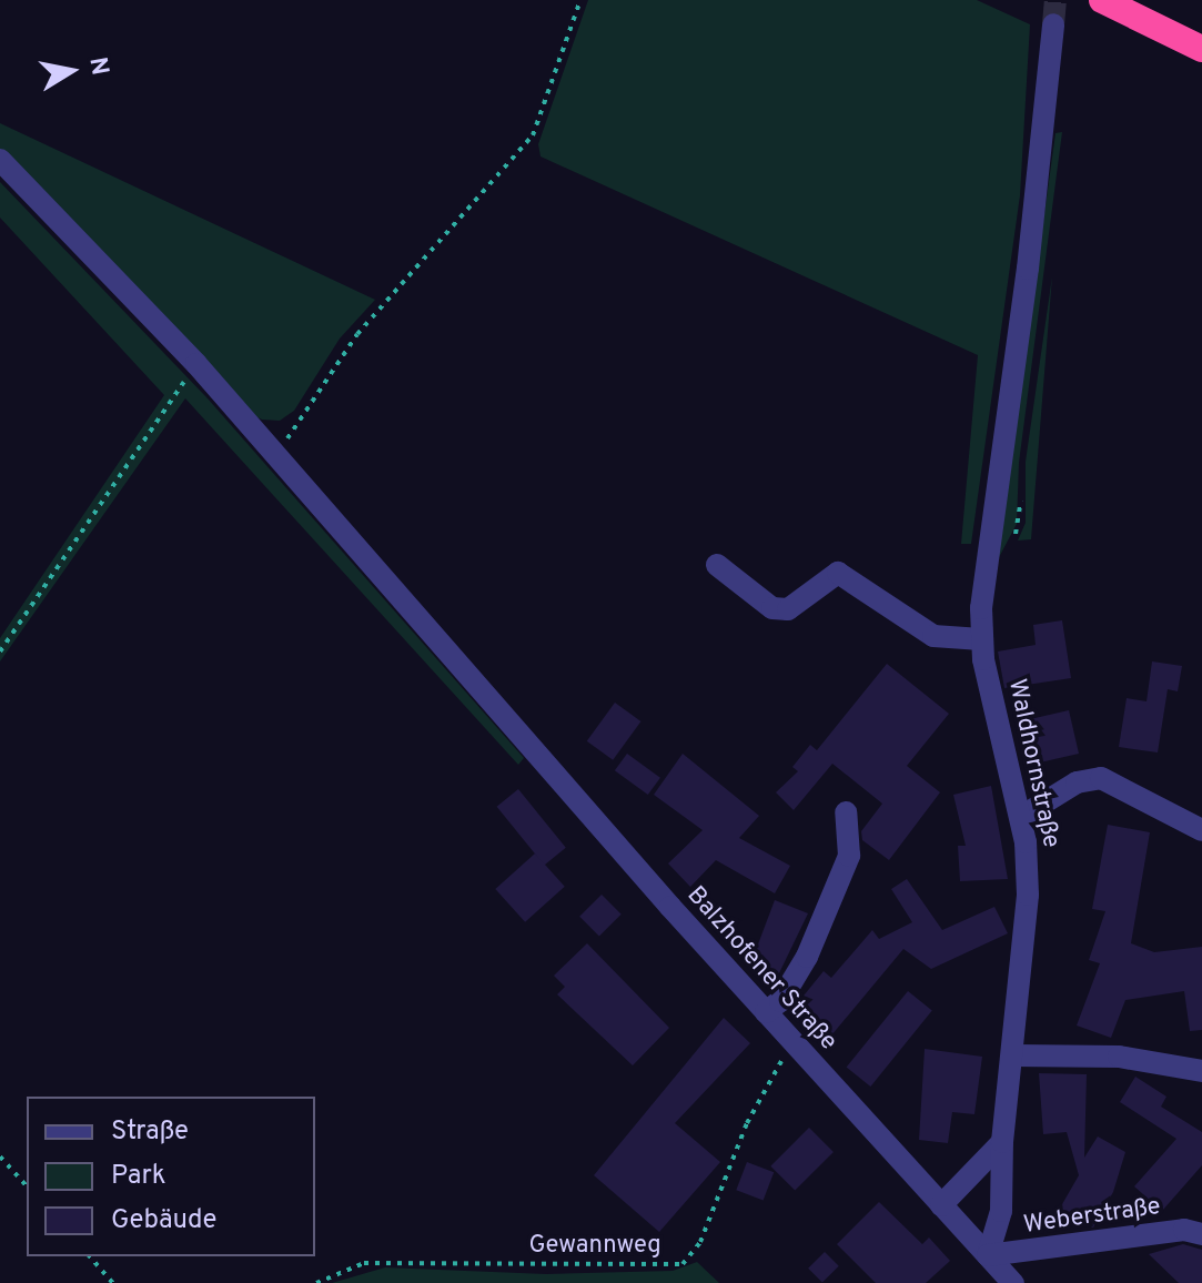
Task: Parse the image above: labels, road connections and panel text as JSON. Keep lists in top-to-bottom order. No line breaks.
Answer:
{"streets":{"street":["Waldhornstraße","Balzhofener Straße","Weberstraße"],"path":["Gewannweg"]},"crossings":[["Waldhornstraße","Balzhofener Straße"],["Waldhornstraße","Weberstraße"],["Balzhofener Straße","Weberstraße"],["Balzhofener Straße","Gewannweg"]],"legend":["Straße","Park","Gebäude"],"north":"right"}
